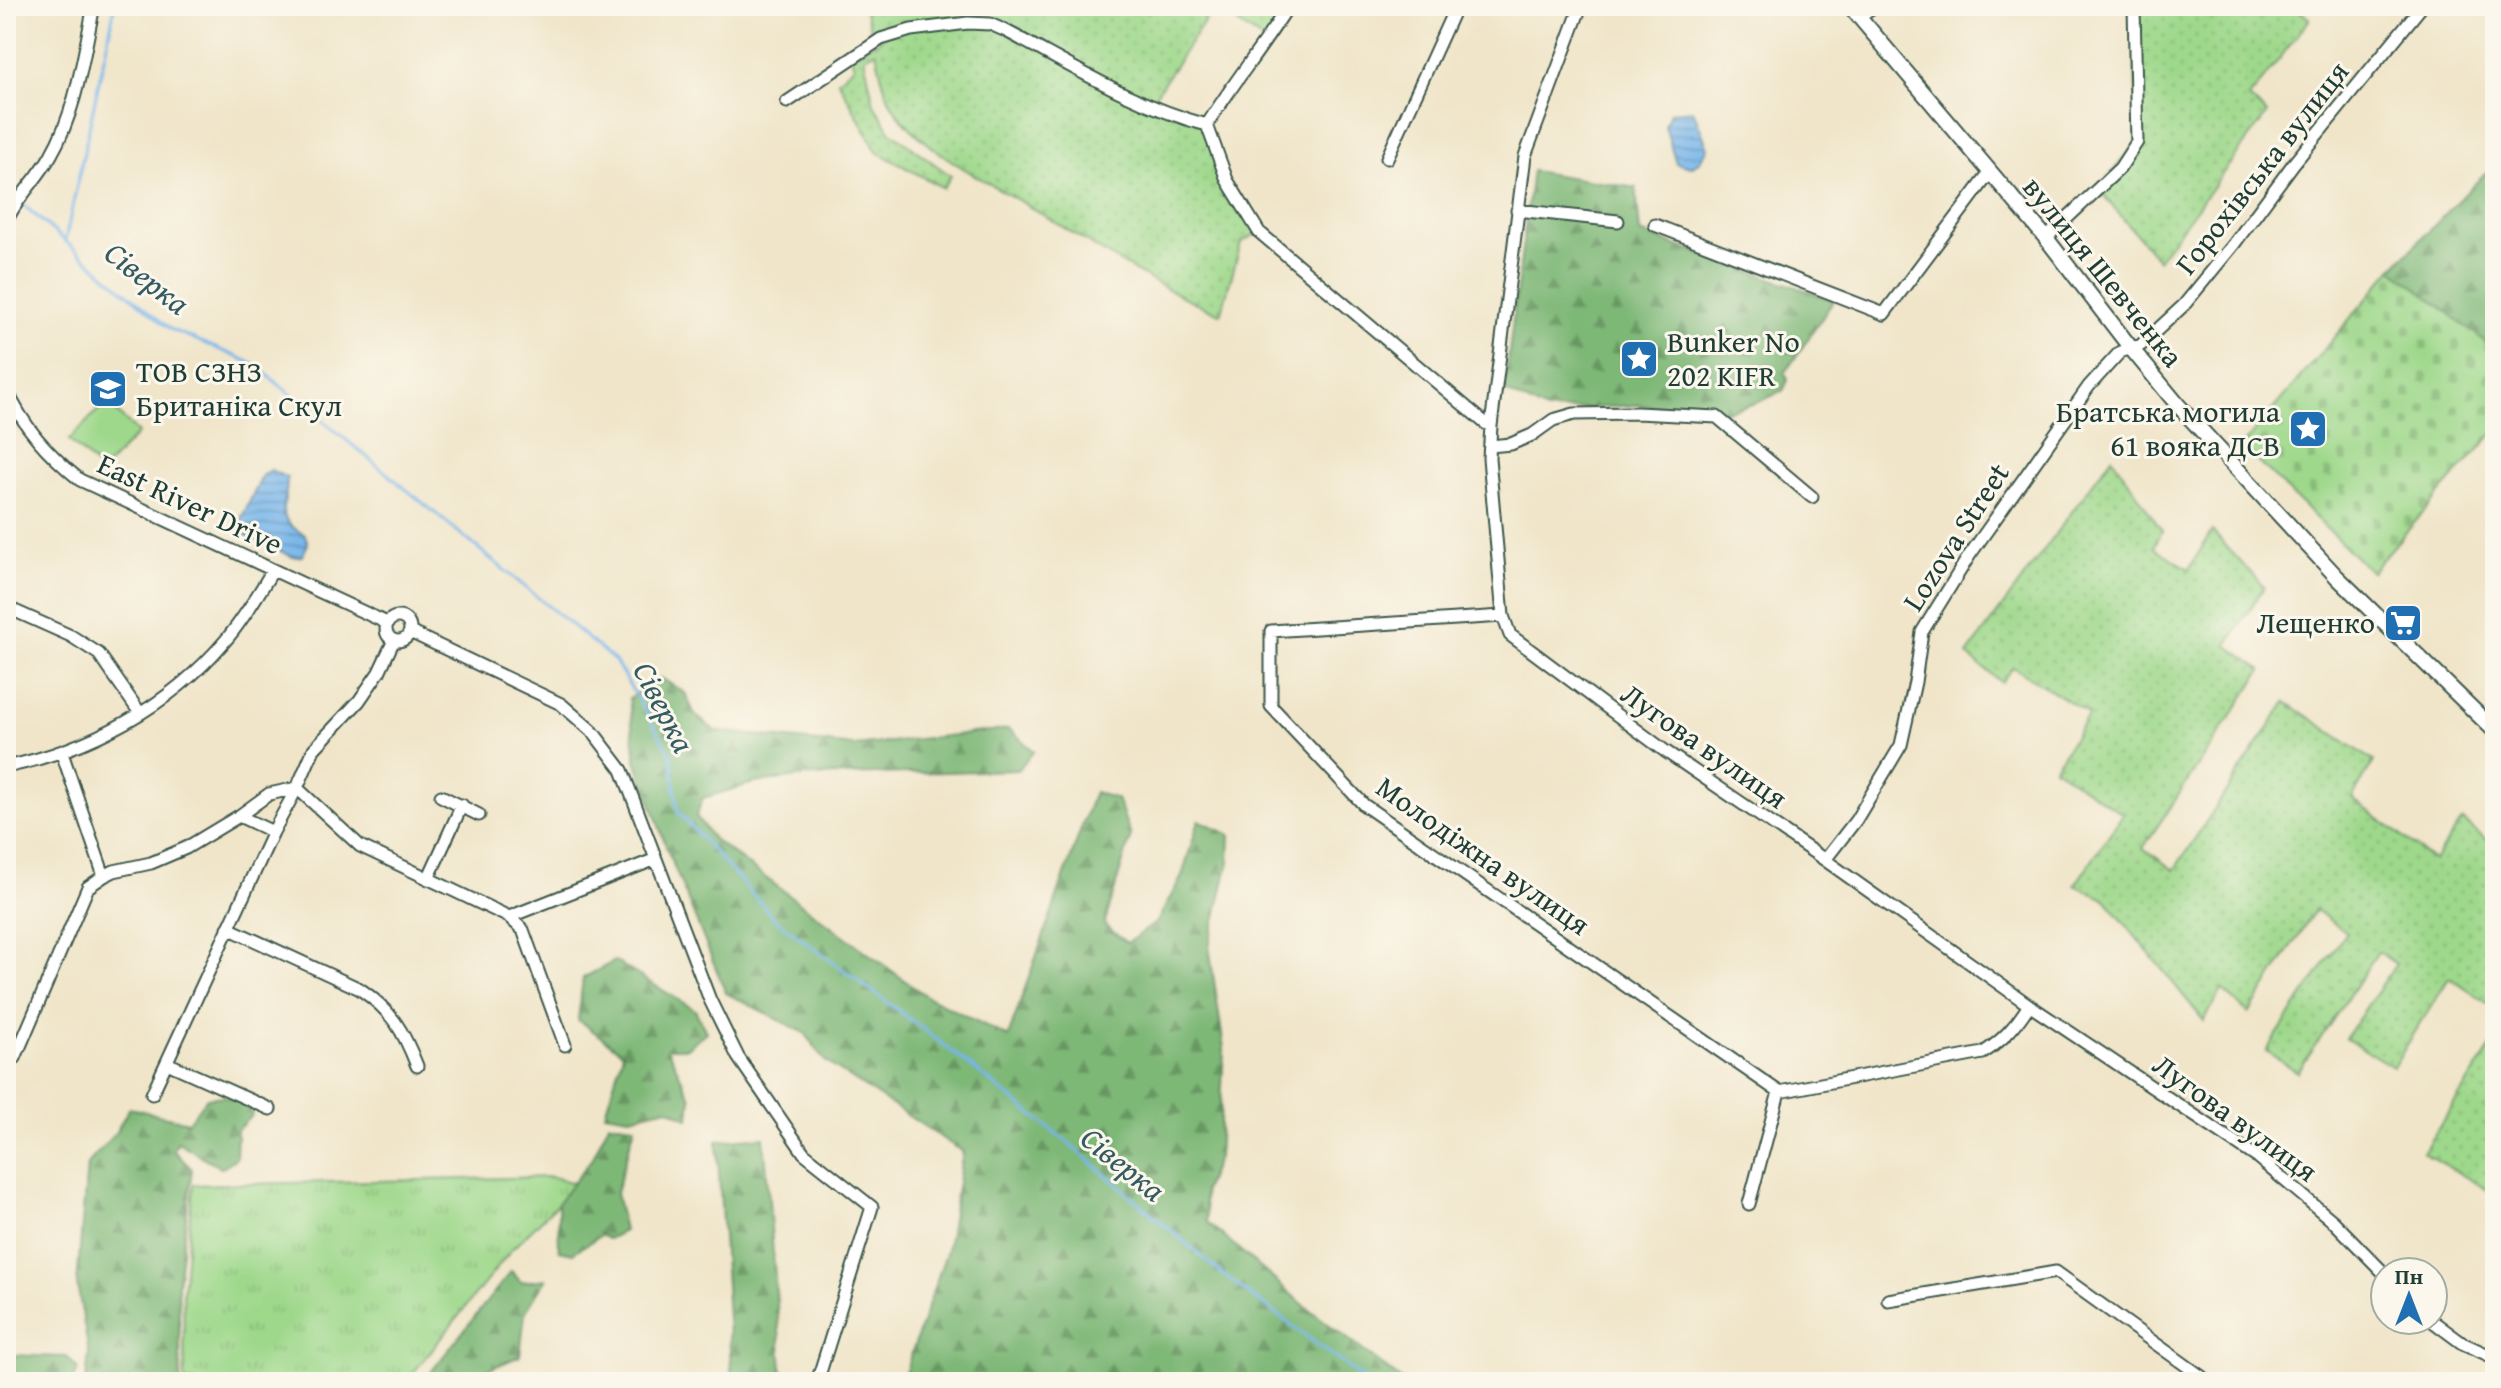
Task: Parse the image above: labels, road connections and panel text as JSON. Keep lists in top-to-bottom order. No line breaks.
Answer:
{"streets":{"street":["Горохівська вулиця","вулиця Шевченка","Еаst Rіvеr Drive","Lozova Street","Лугова вулиця","Молодіжна вулиця"]},"crossings":[["Горохівська вулиця","вулиця Шевченка"],["Горохівська вулиця","Lozova Street"],["вулиця Шевченка","Lozova Street"],["Lozova Street","Лугова вулиця"],["Лугова вулиця","Молодіжна вулиця"]],"water":["Сіверка"],"places":{"place":["Bunker No 202 KIFR","Братська могила 61 вояка ДСВ"],"school or university":["ТОВ СЗНЗ Британіка Скул"],"supermarket":["Лещенко"]},"north":"top"}
